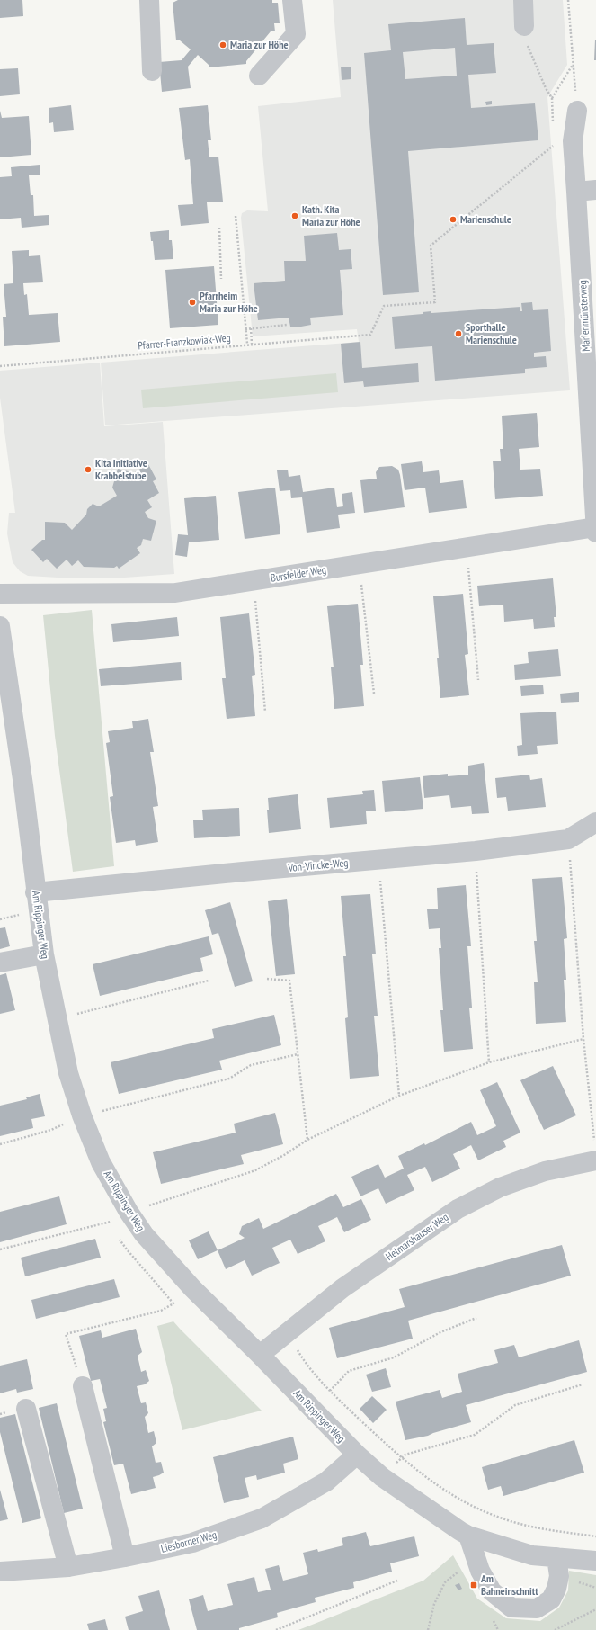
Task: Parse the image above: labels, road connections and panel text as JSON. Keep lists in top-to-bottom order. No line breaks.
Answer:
{"streets":{"street":["Marienmünsterweg","Bursfelder Weg","Von-Vincke-Weg","Am Rippinger Weg","Helmarshauser Weg","Liesborner Weg"],"path":["Pfarrer-Franzkowiak-Weg"]},"crossings":[["Marienmünsterweg","Pfarrer-Franzkowiak-Weg"],["Marienmünsterweg","Bursfelder Weg"],["Von-Vincke-Weg","Am Rippinger Weg"],["Am Rippinger Weg","Helmarshauser Weg"],["Am Rippinger Weg","Liesborner Weg"]],"places":{"other":["Maria zur Höhe","Kath. Kita Maria zur Höhe","Marienschule","Pfarrheim Maria zur Höhe","Sporthalle Marienschule","Kita Initiative Krabbelstube"],"transit":["Am Bahneinschnitt"]}}
